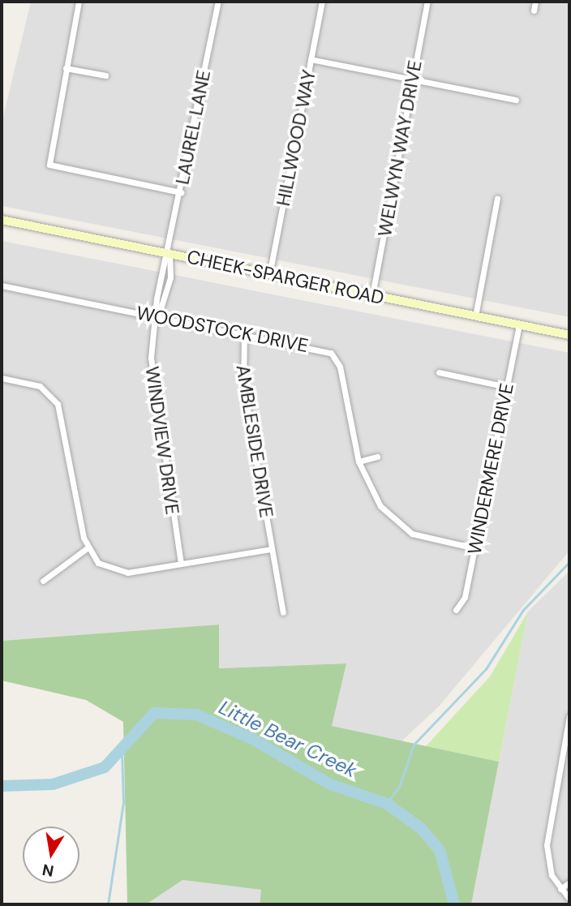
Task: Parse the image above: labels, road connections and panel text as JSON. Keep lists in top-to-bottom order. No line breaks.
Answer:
{"streets":{"main road":["CHEEK-SPARGER ROAD"],"street":["LAUREL LANE","HILLWOOD WAY","WELWYN WAY DRIVE","WOODSTOCK DRIVE","WINDVIEW DRIVE","AMBLESIDE DRIVE","WINDERMERE DRIVE"]},"crossings":[["LAUREL LANE","CHEEK-SPARGER ROAD"],["LAUREL LANE","WINDVIEW DRIVE"],["HILLWOOD WAY","CHEEK-SPARGER ROAD"],["WELWYN WAY DRIVE","CHEEK-SPARGER ROAD"],["CHEEK-SPARGER ROAD","WINDVIEW DRIVE"],["CHEEK-SPARGER ROAD","WINDERMERE DRIVE"],["WOODSTOCK DRIVE","WINDVIEW DRIVE"],["WOODSTOCK DRIVE","AMBLESIDE DRIVE"],["WOODSTOCK DRIVE","WINDERMERE DRIVE"]],"water":["Little Bear Creek"],"north":"bottom"}
